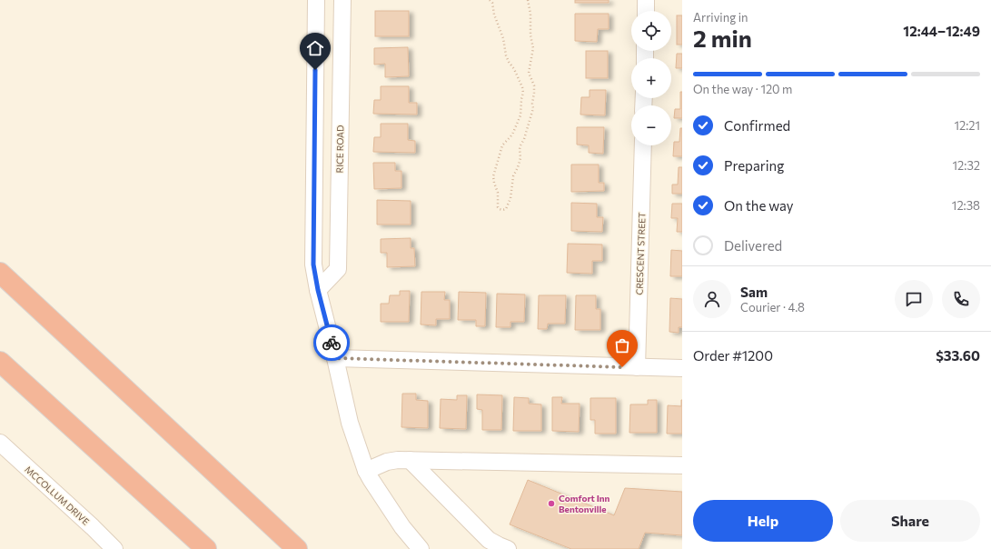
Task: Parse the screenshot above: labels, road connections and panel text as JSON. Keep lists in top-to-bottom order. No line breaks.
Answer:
{"streets":{"street":["RICE ROAD","CRESCENT STREET","MCCOLLUM DRIVE"]},"places":["Comfort Inn Bentonville"],"page":{"heading":["2 min","Arriving in","12:44–12:49"],"panel":["Sam","Courier · 4.8","Order #1200","$33.60"],"map_buttons":["+","−"],"bar":"On the way · 120 m","list":[["Confirmed","12:21"],["Preparing","12:32"],["On the way","12:38"],"Delivered"],"buttons":["Help","Share"]}}
